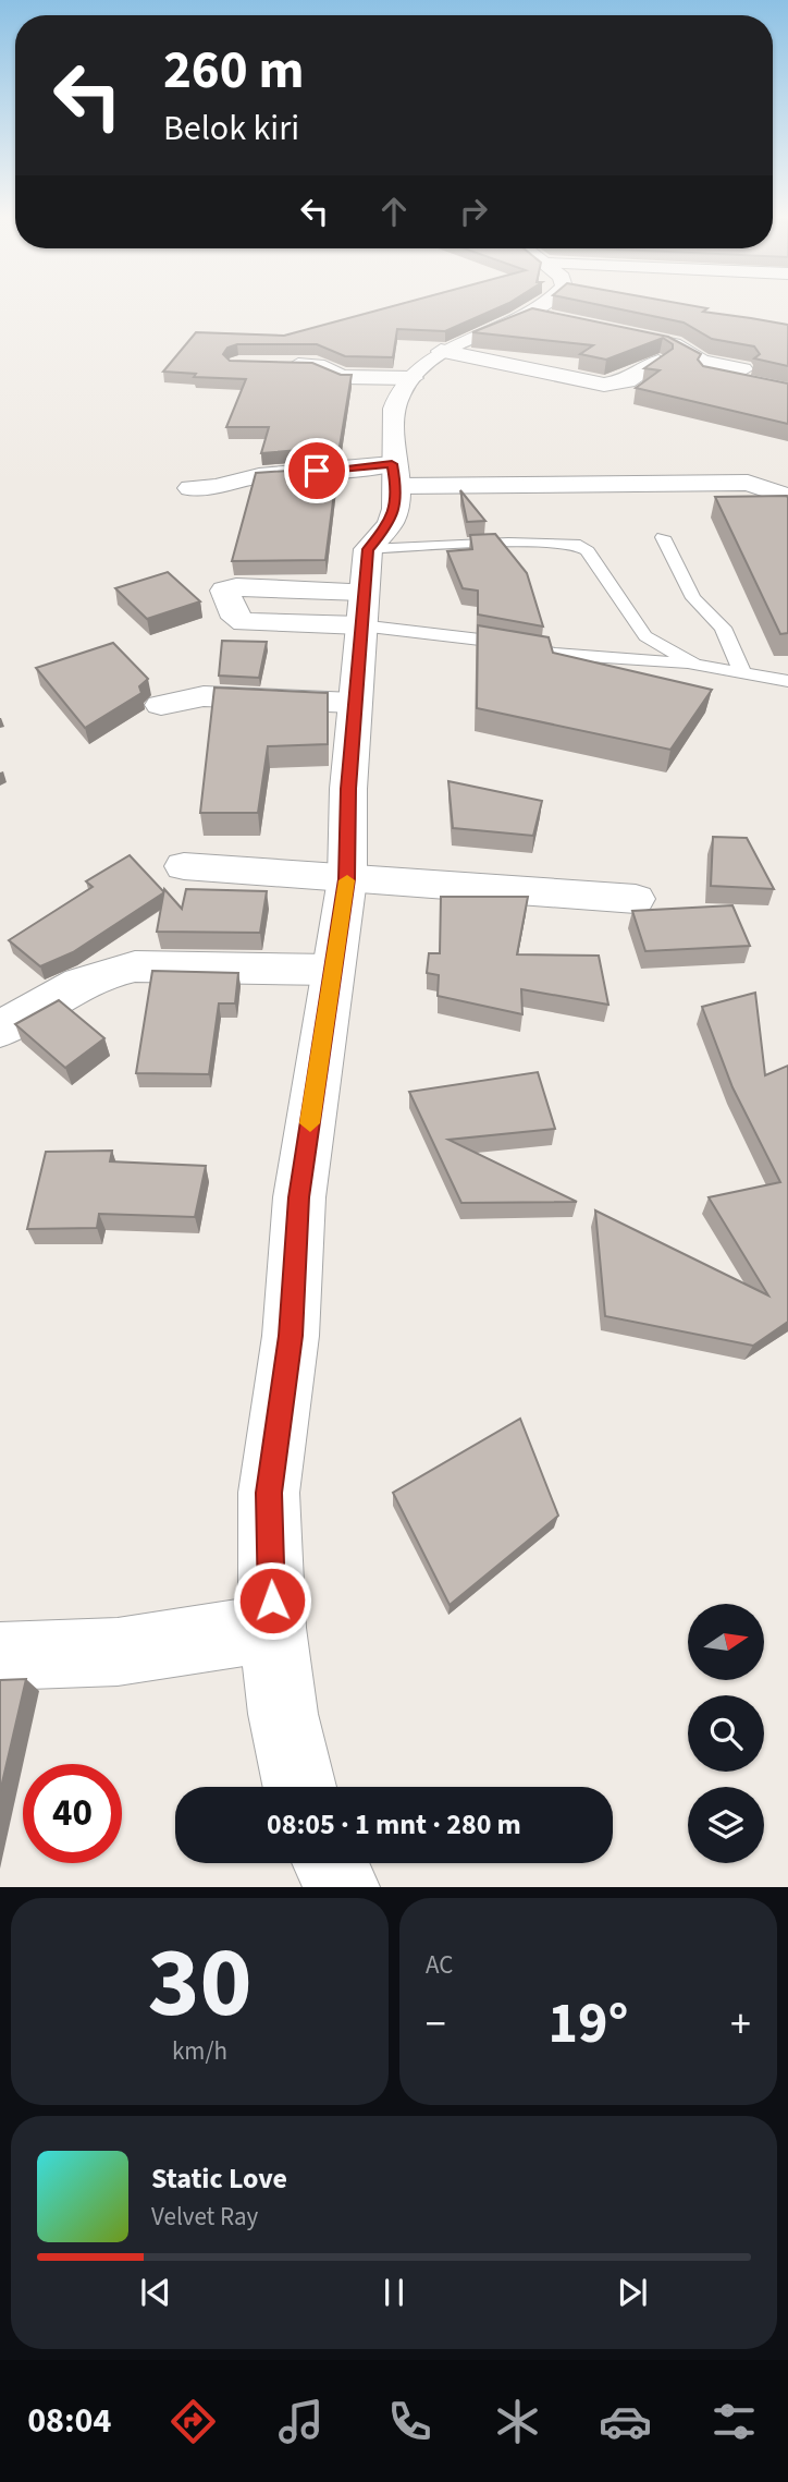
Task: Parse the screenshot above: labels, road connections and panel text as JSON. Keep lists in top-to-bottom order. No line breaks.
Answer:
{"north":"right","page":{"turn":["260 m","Belok kiri"],"limit":"40","trip":"08:05 · 1 mnt · 280 m","tile":[["30","km/h"],"AC"],"heat":["−","19°","+"],"song":["Static Love","Velvet Ray"],"tabs":"08:04"}}
